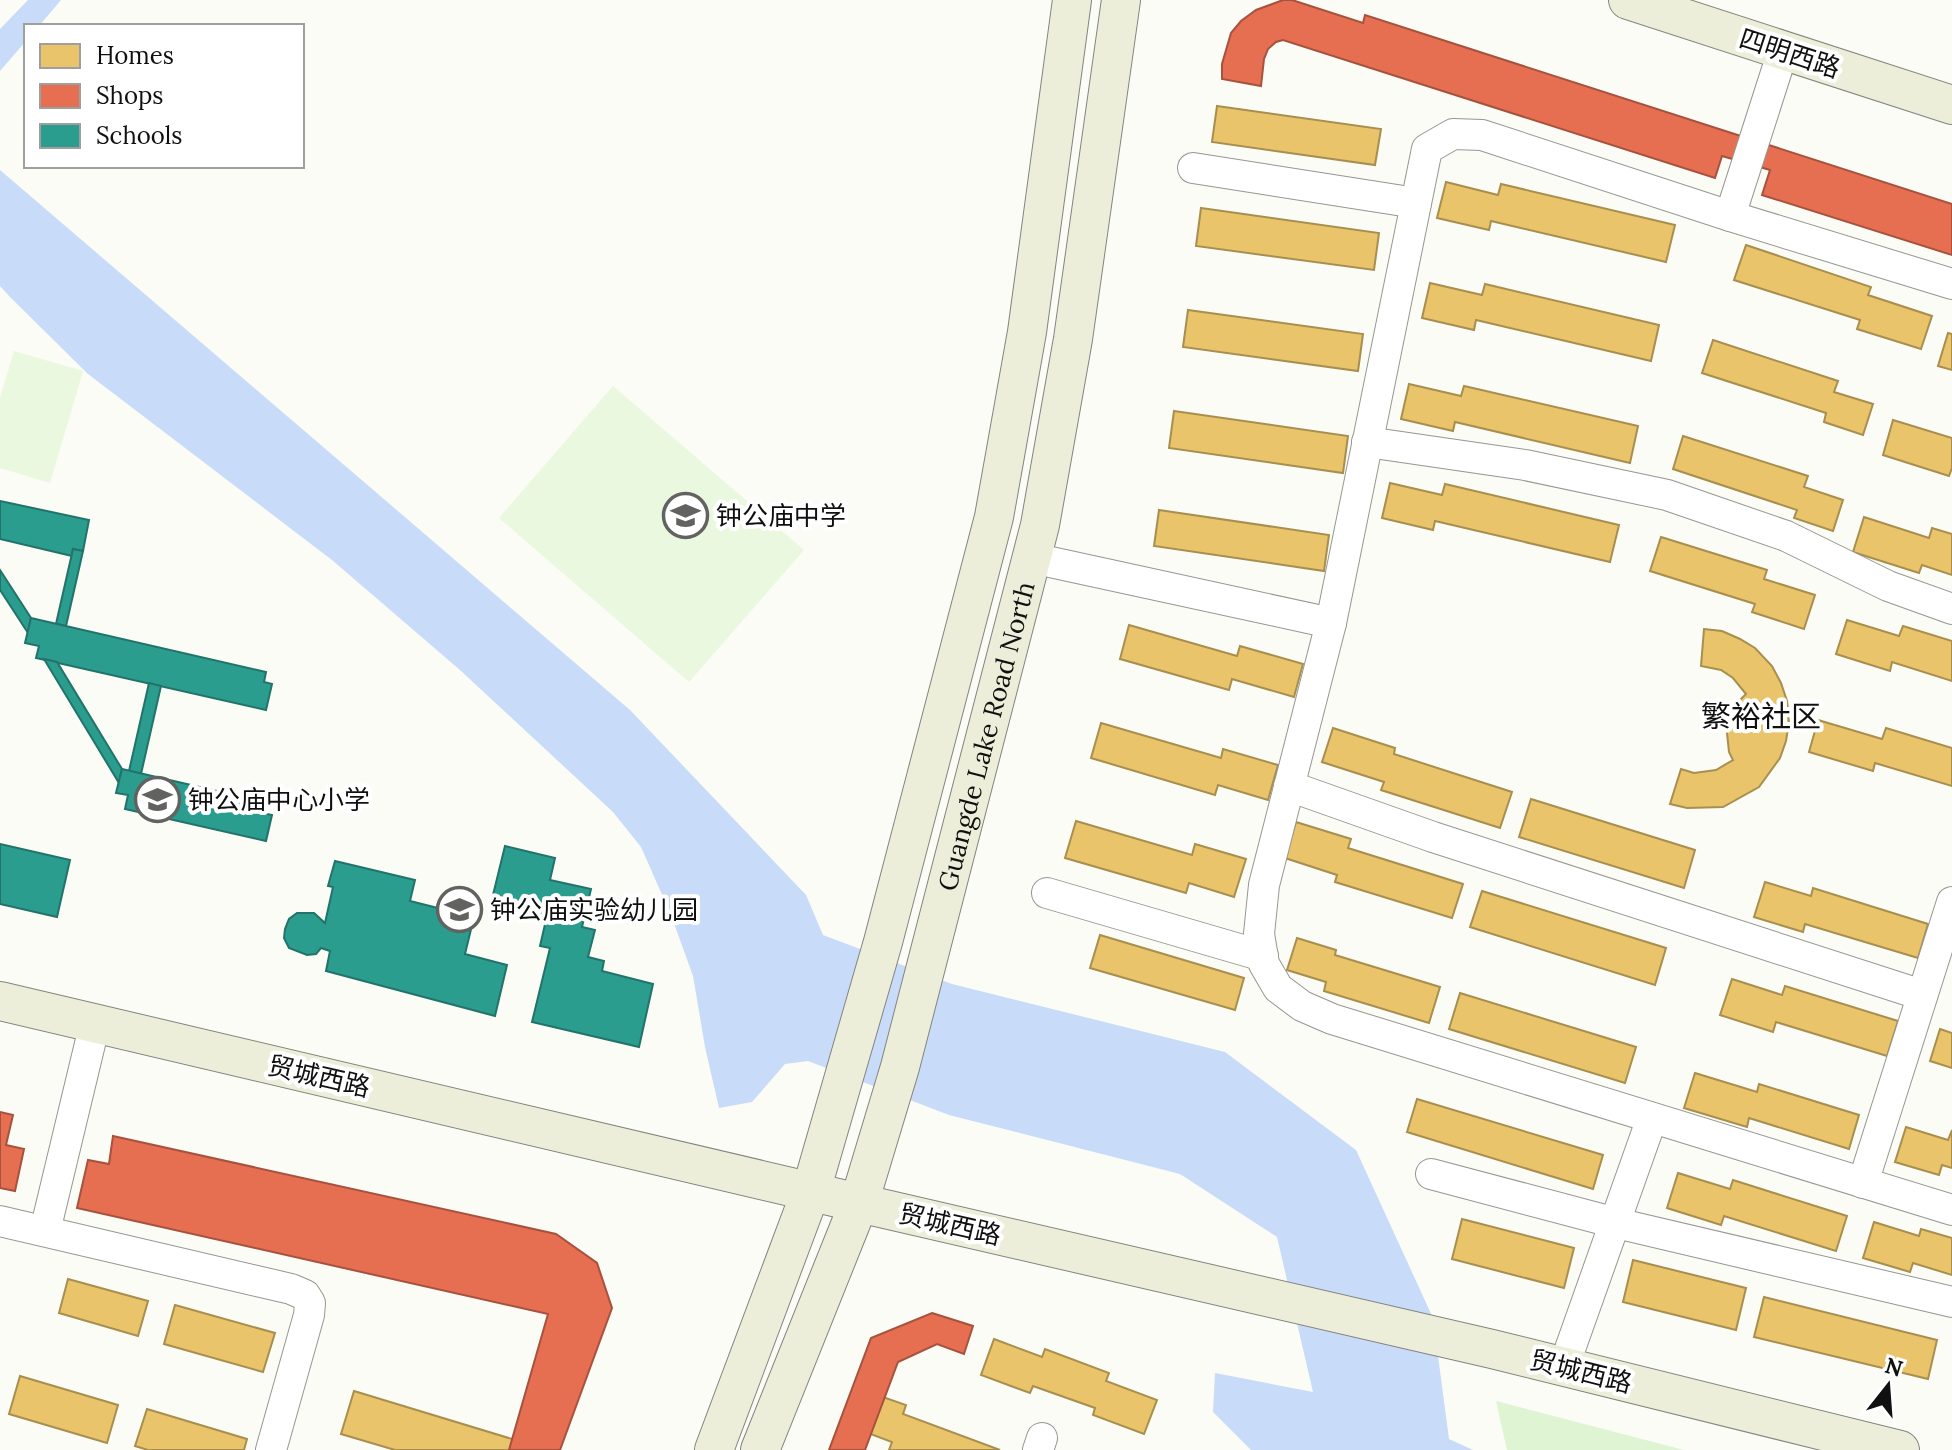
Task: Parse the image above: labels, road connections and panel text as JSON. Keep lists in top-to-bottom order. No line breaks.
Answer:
{"streets":{"main road":["四明西路","Guangde Lake Road North","贸城西路"]},"crossings":[["Guangde Lake Road North","贸城西路"]],"districts":["繁裕社区"],"places":{"school or university":["钟公庙中学","钟公庙中心小学","钟公庙实验幼儿园"]},"legend":["Homes","Shops","Schools"],"north":"top"}
